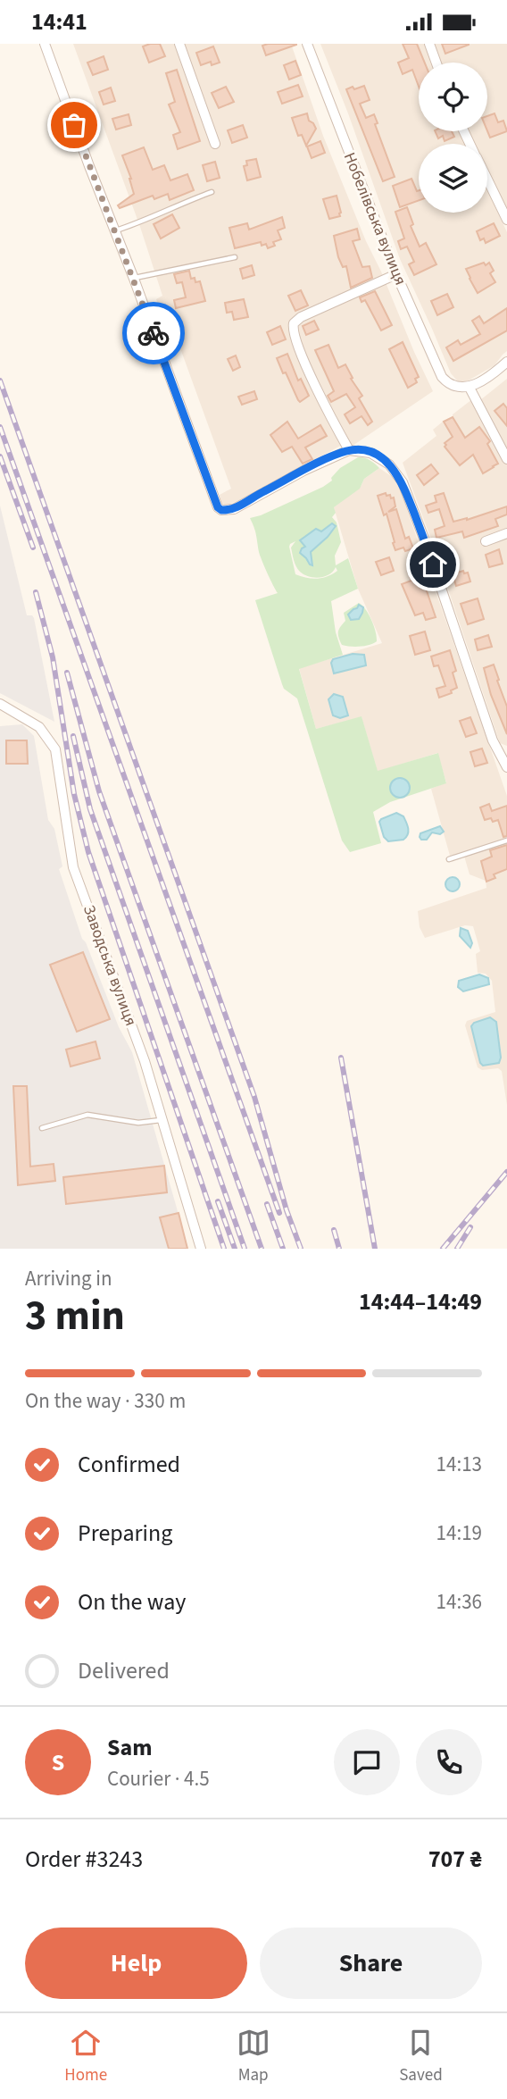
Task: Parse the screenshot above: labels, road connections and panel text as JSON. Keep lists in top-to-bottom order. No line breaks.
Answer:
{"streets":{"street":["Нобелівська вулиця","Заводська вулиця"]},"page":{"status":"14:41","heading":["3 min","Arriving in","14:44–14:49"],"panel":["Sam","Courier · 4.5","Order #3243","707 ₴"],"bar":"On the way · 330 m","list":[["Confirmed","14:13"],["Preparing","14:19"],["On the way","14:36"],"Delivered"],"round":"S","buttons":["Help","Share"],"tabs":["Home","Map","Saved"]}}
